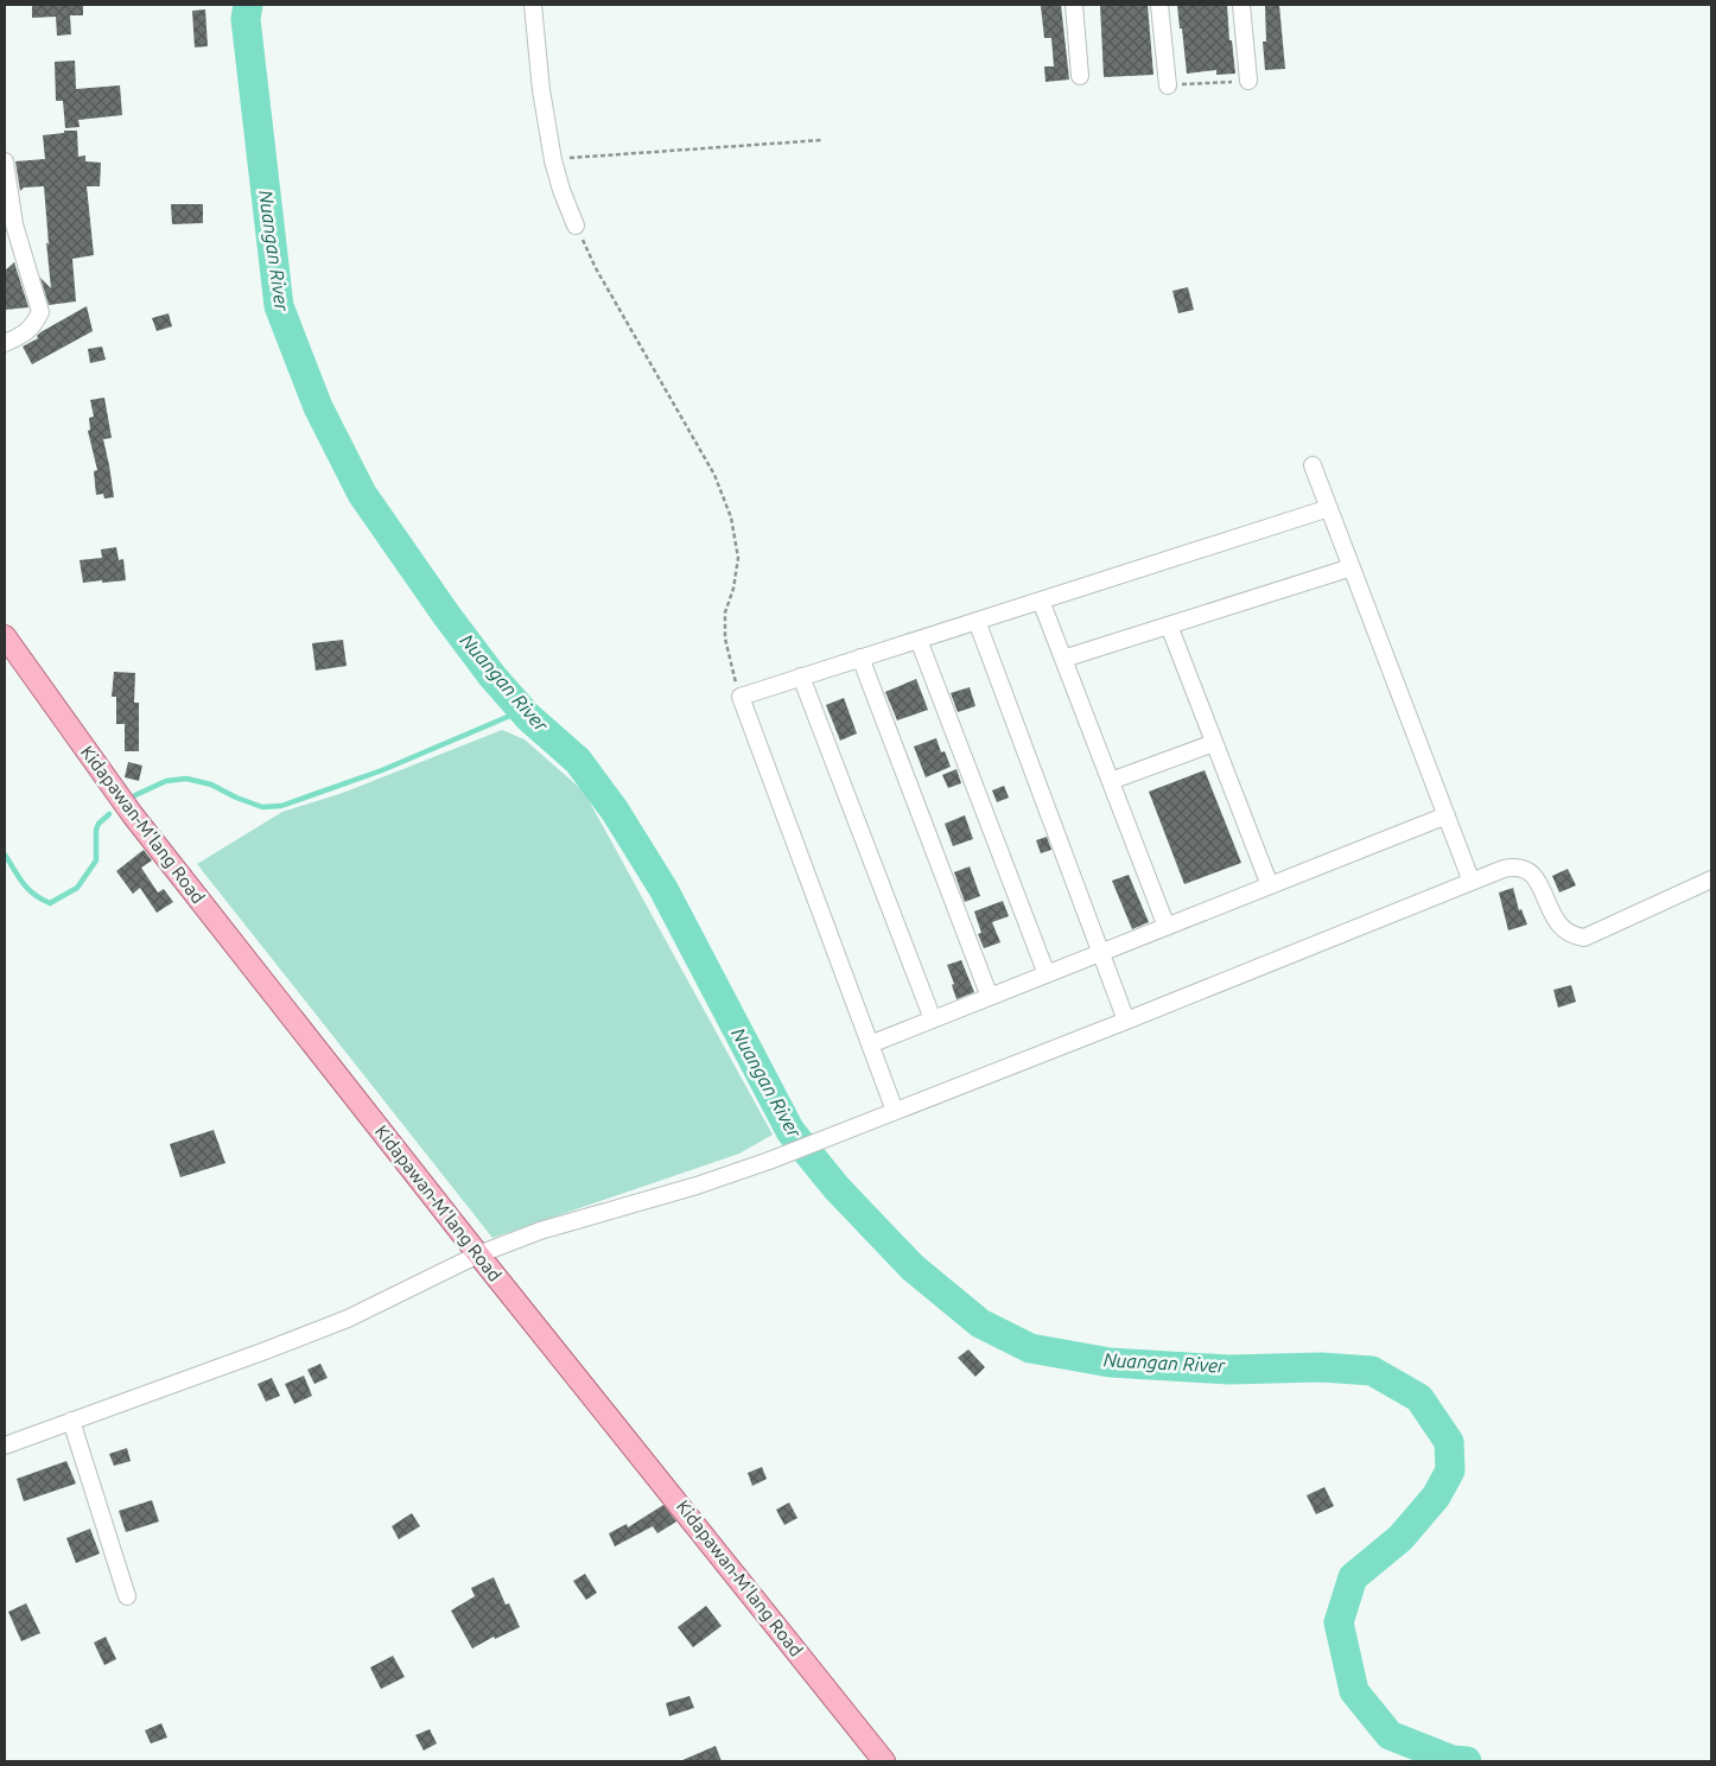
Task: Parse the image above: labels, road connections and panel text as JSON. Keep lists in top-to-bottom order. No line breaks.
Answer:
{"streets":{"main road":["Kidapawan-M'lang Road"]},"water":["Nuangan River"]}
